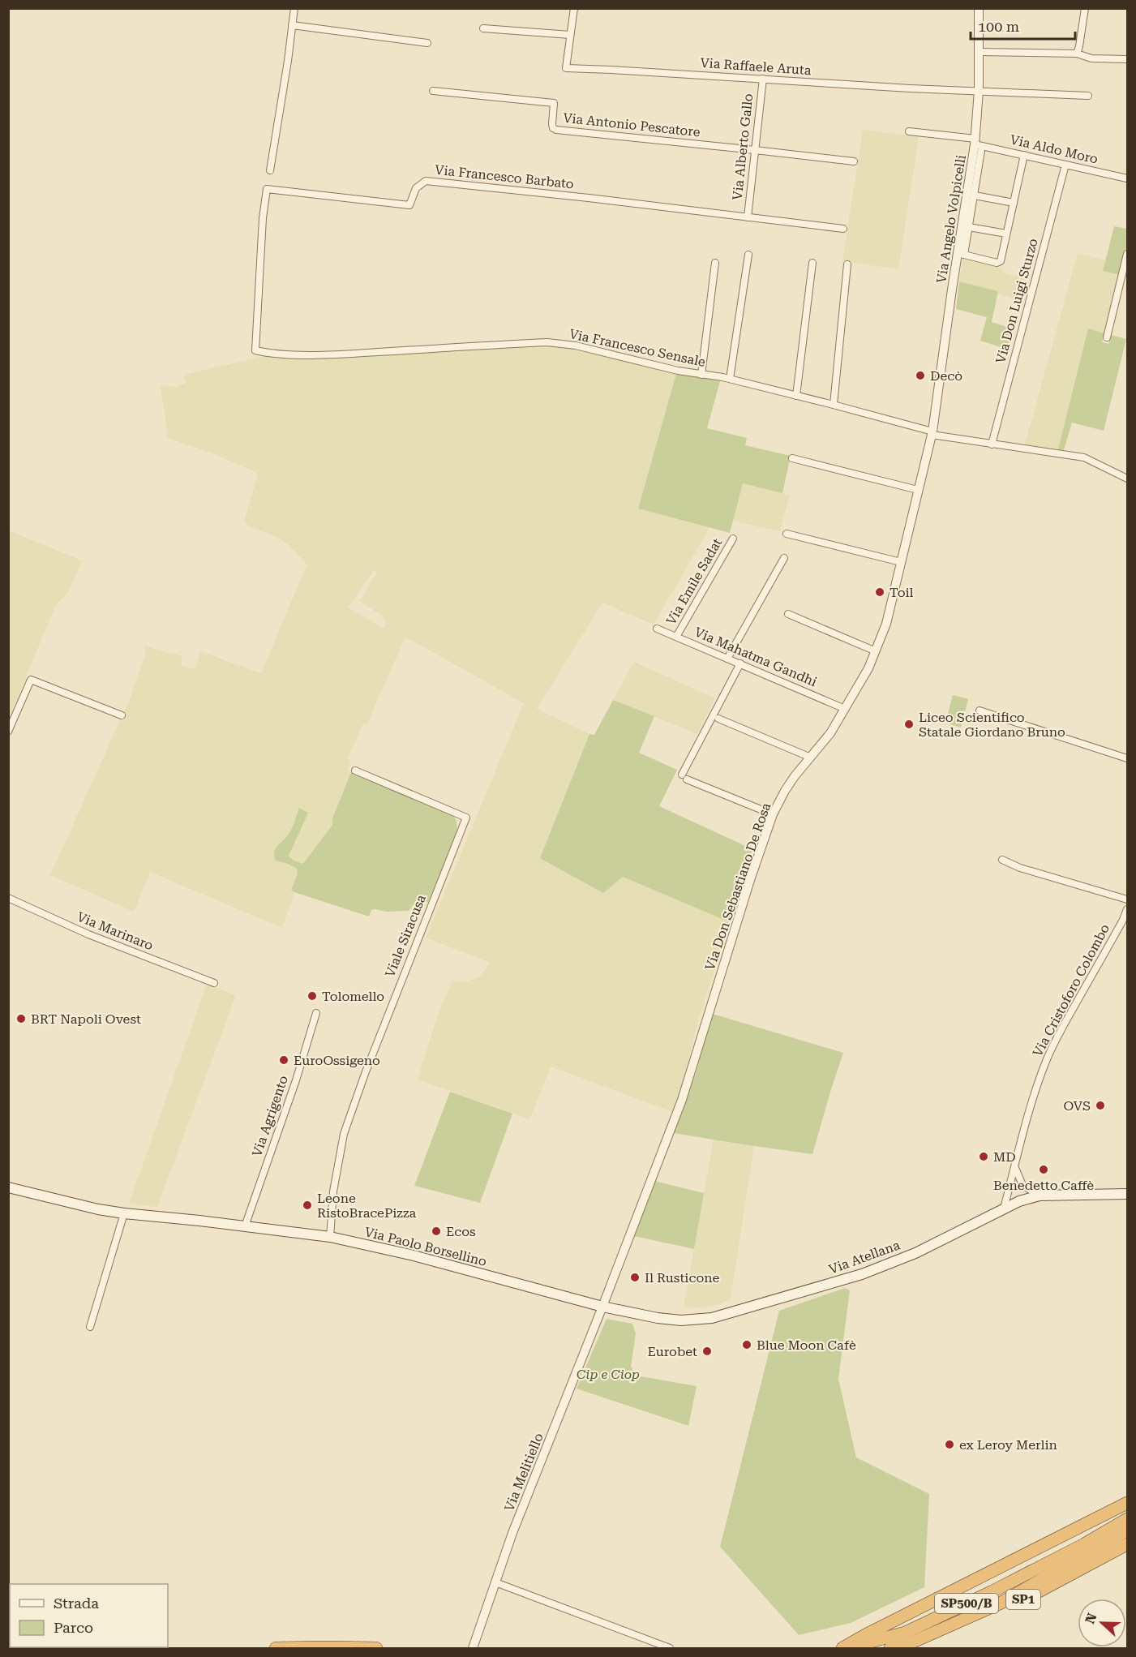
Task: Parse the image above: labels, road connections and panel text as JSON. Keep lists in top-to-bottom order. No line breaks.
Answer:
{"streets":{"highway":["SP1","SP500/B"],"main road":["Via Paolo Borsellino","Via Atellana"],"street":["Via Raffaele Aruta","Via Antonio Pescatore","Via Alberto Gallo","Via Aldo Moro","Via Francesco Barbato","Via Angelo Volpicelli","Via Don Luigi Sturzo","Via Francesco Sensale","Via Emile Sadat","Via Mahatma Gandhi","Via Don Sebastiano De Rosa","Via Marinaro","Viale Siracusa","Via Cristoforo Colombo","Via Agrigento","Via Melitiello"]},"crossings":[["Via Raffaele Aruta","Via Alberto Gallo"],["Via Raffaele Aruta","Via Angelo Volpicelli"],["Via Antonio Pescatore","Via Alberto Gallo"],["Via Alberto Gallo","Via Francesco Barbato"],["Via Aldo Moro","Via Angelo Volpicelli"],["Via Aldo Moro","Via Don Luigi Sturzo"],["Via Francesco Barbato","Via Francesco Sensale"],["Via Angelo Volpicelli","Via Francesco Sensale"],["Via Angelo Volpicelli","Via Don Sebastiano De Rosa"],["Via Don Luigi Sturzo","Via Francesco Sensale"],["Via Francesco Sensale","Via Don Sebastiano De Rosa"],["Via Emile Sadat","Via Mahatma Gandhi"],["Via Mahatma Gandhi","Via Don Sebastiano De Rosa"],["Via Don Sebastiano De Rosa","Via Paolo Borsellino"],["Via Don Sebastiano De Rosa","Via Atellana"],["Via Don Sebastiano De Rosa","Via Melitiello"],["Viale Siracusa","Via Paolo Borsellino"],["Via Cristoforo Colombo","Via Atellana"],["Via Agrigento","Via Paolo Borsellino"],["Via Paolo Borsellino","Via Atellana"],["Via Paolo Borsellino","Via Melitiello"],["Via Atellana","Via Melitiello"]],"parks":["Cip e Ciop"],"places":["Decò","Toil","Liceo Scientifico Statale Giordano Bruno","Tolomello","BRT Napoli Ovest","EuroOssigeno","OVS","MD","Benedetto Caffè","Leone RistoBracePizza","Ecos","Il Rusticone","Blue Moon Cafè","Eurobet","ex Leroy Merlin"],"legend":["Strada","Parco"],"scale_bar":"100 m","north":"left"}
